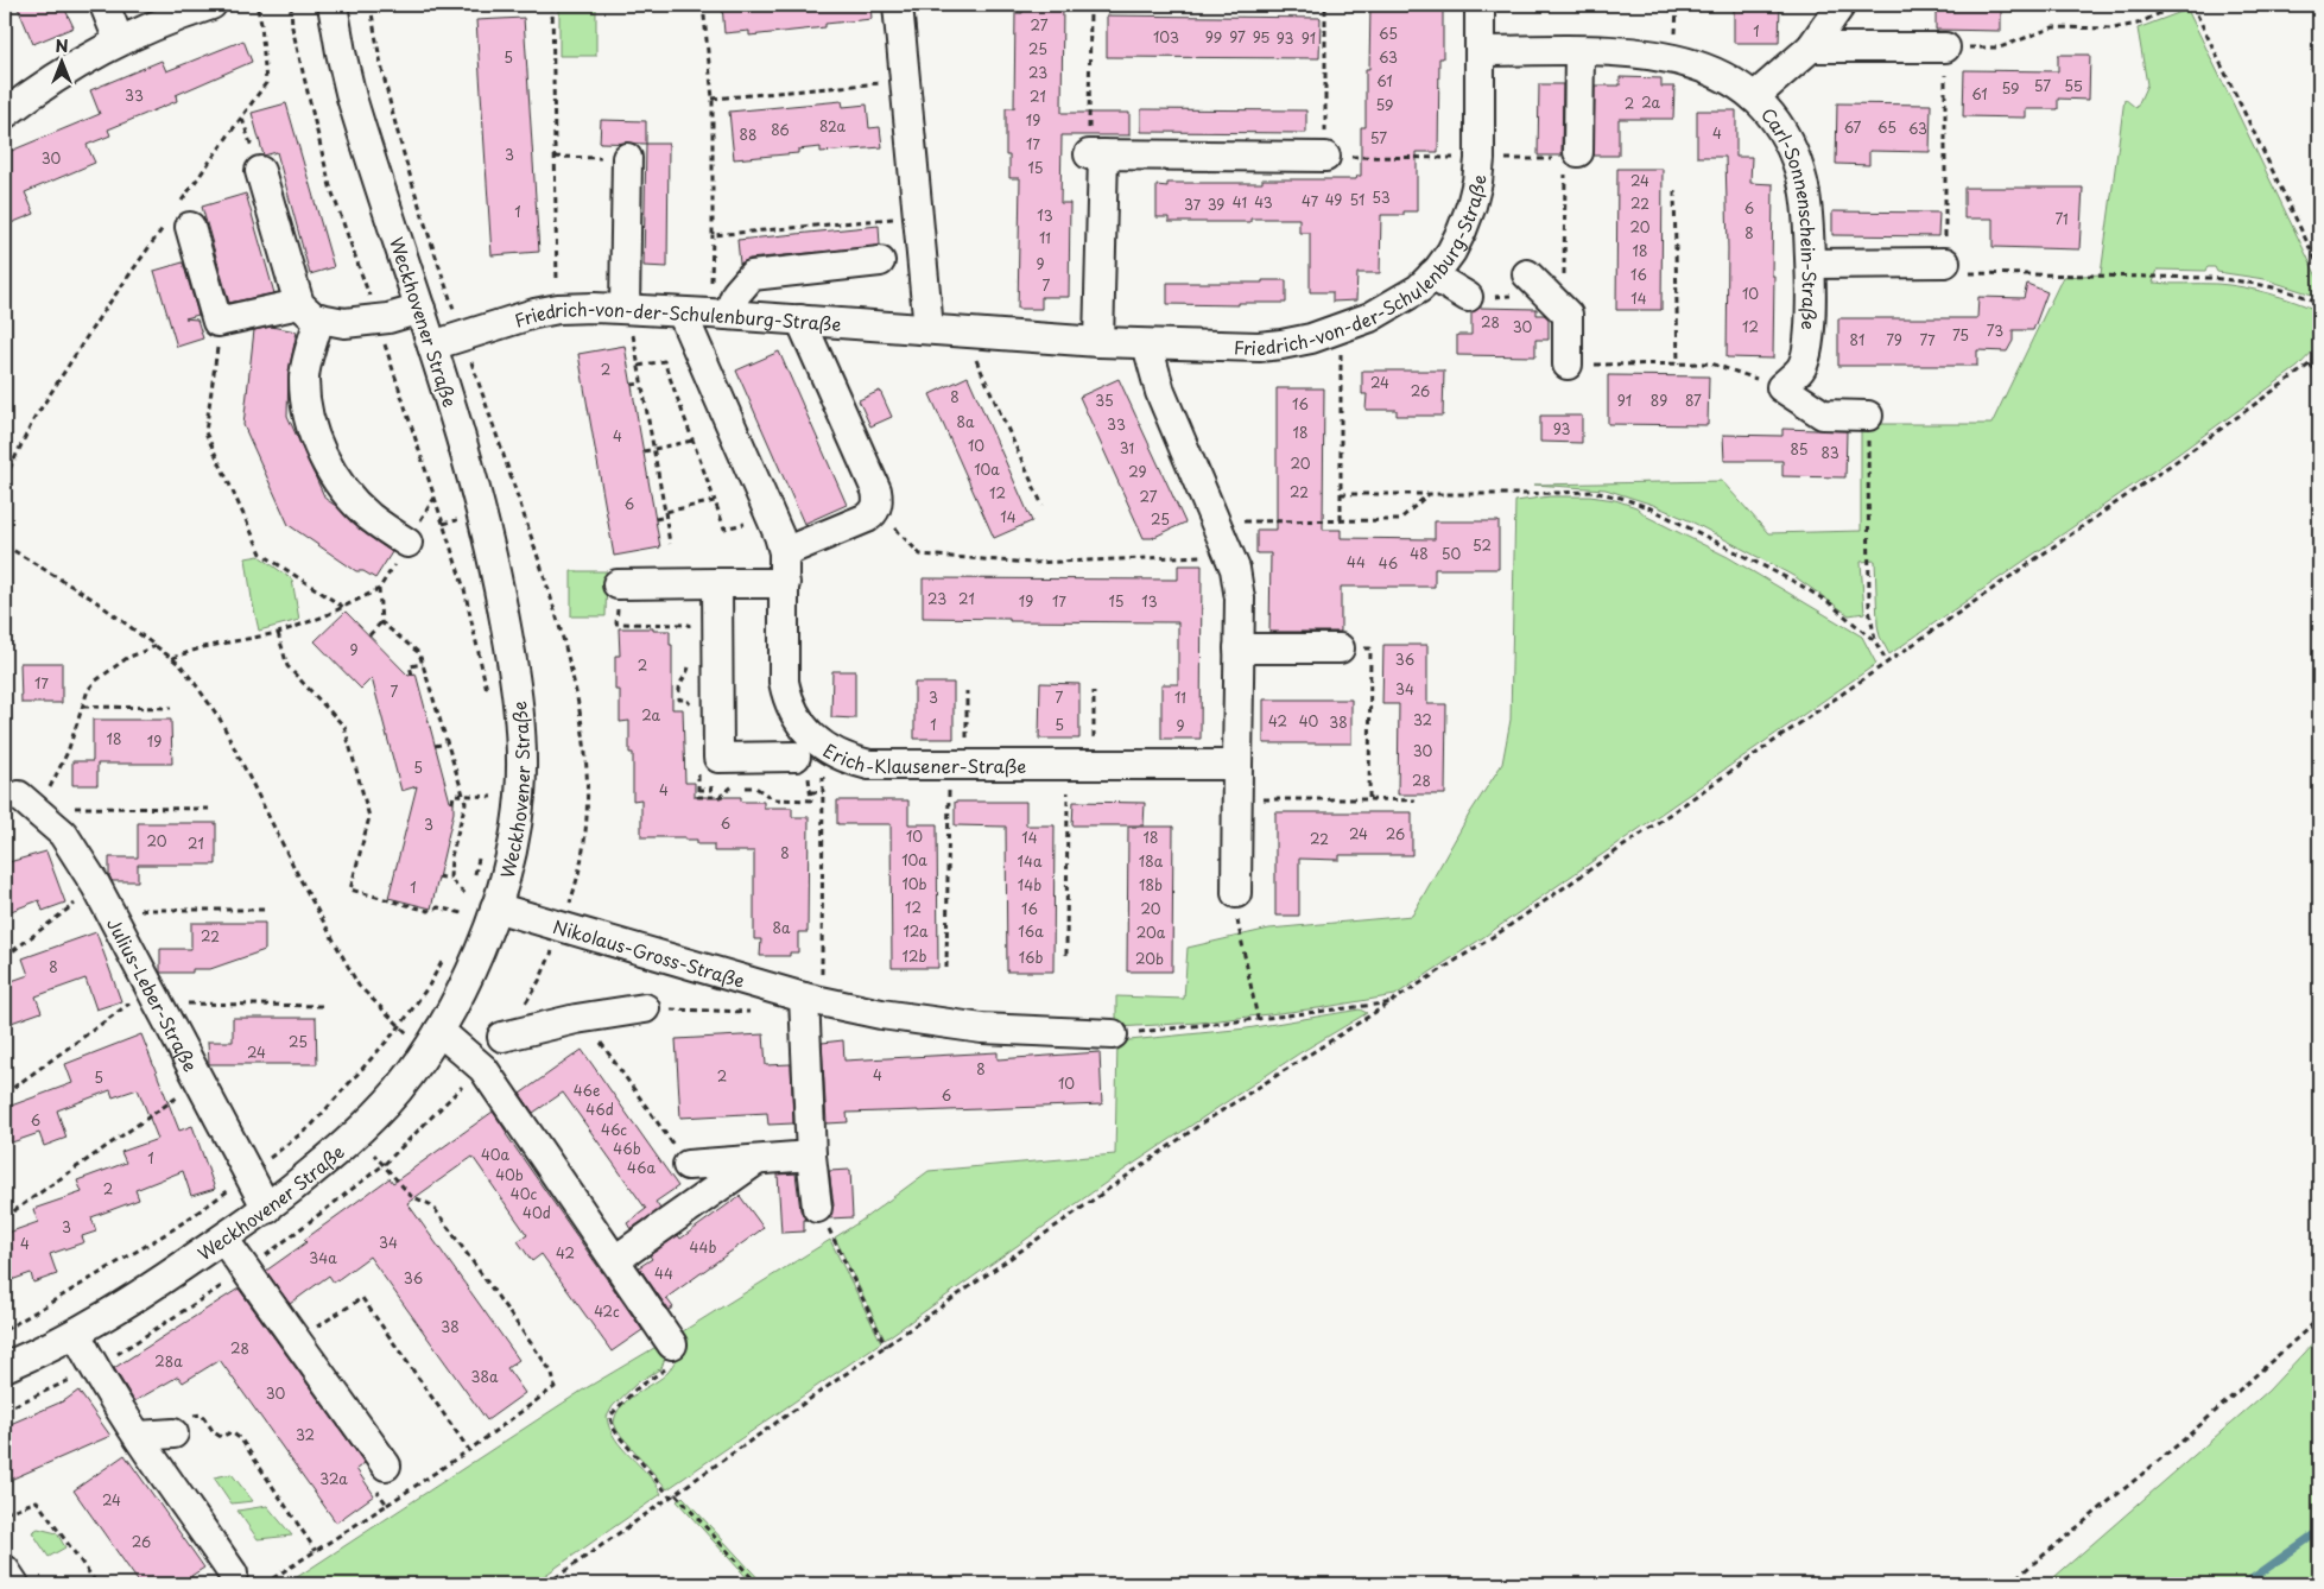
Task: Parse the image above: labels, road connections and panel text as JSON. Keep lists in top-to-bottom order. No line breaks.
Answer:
{"streets":{"street":["Carl-Sonnenschein-Straße","Friedrich-von-der-Schulenburg-Straße","Weckhovener Straße","Erich-Klausener-Straße","Nikolaus-Gross-Straße","Julius-Leber-Straße"]},"crossings":[["Carl-Sonnenschein-Straße","Friedrich-von-der-Schulenburg-Straße"],["Friedrich-von-der-Schulenburg-Straße","Weckhovener Straße"],["Friedrich-von-der-Schulenburg-Straße","Erich-Klausener-Straße"],["Weckhovener Straße","Nikolaus-Gross-Straße"],["Weckhovener Straße","Julius-Leber-Straße"]],"house_numbers":["27","1","65","103","99","97","95","93","91","25","5","63","23","61","57","55","59","61","33","21","2a","2","59","19","82a","67","65","63","86","4","88","57","17","3","30","15","24","53","49","51","47","41","43","22","37","39","6","1","13","71","20","8","11","18","9","16","7","10","14","28","30","12","73","75","81","79","77","2","24","26","8","35","91","89","87","16","8a","33","93","18","4","10","31","85","83","20","10a","29","22","12","27","6","14","25","52","48","50","44","46","23","21","19","17","15","13","9","36","2","17","34","7","3","7","11","2a","32","42","40","38","1","5","9","18","19","30","5","28","4","6","3","24","26","10","14","18","22","20","21","8","10a","14a","18a","10b","14b","18b","1","12","16","20","8a","12a","16a","20a","22","12b","16b","20b","8","25","24","8","4","2","5","10","46e","6","46d","6","46c","46b","40a","1","46a","40b","2","40c","40d","3","34","4","44b","42","34a","44","36","42c","38","28","28a","38a","30","32","32a","24","26"],"north":"top"}
